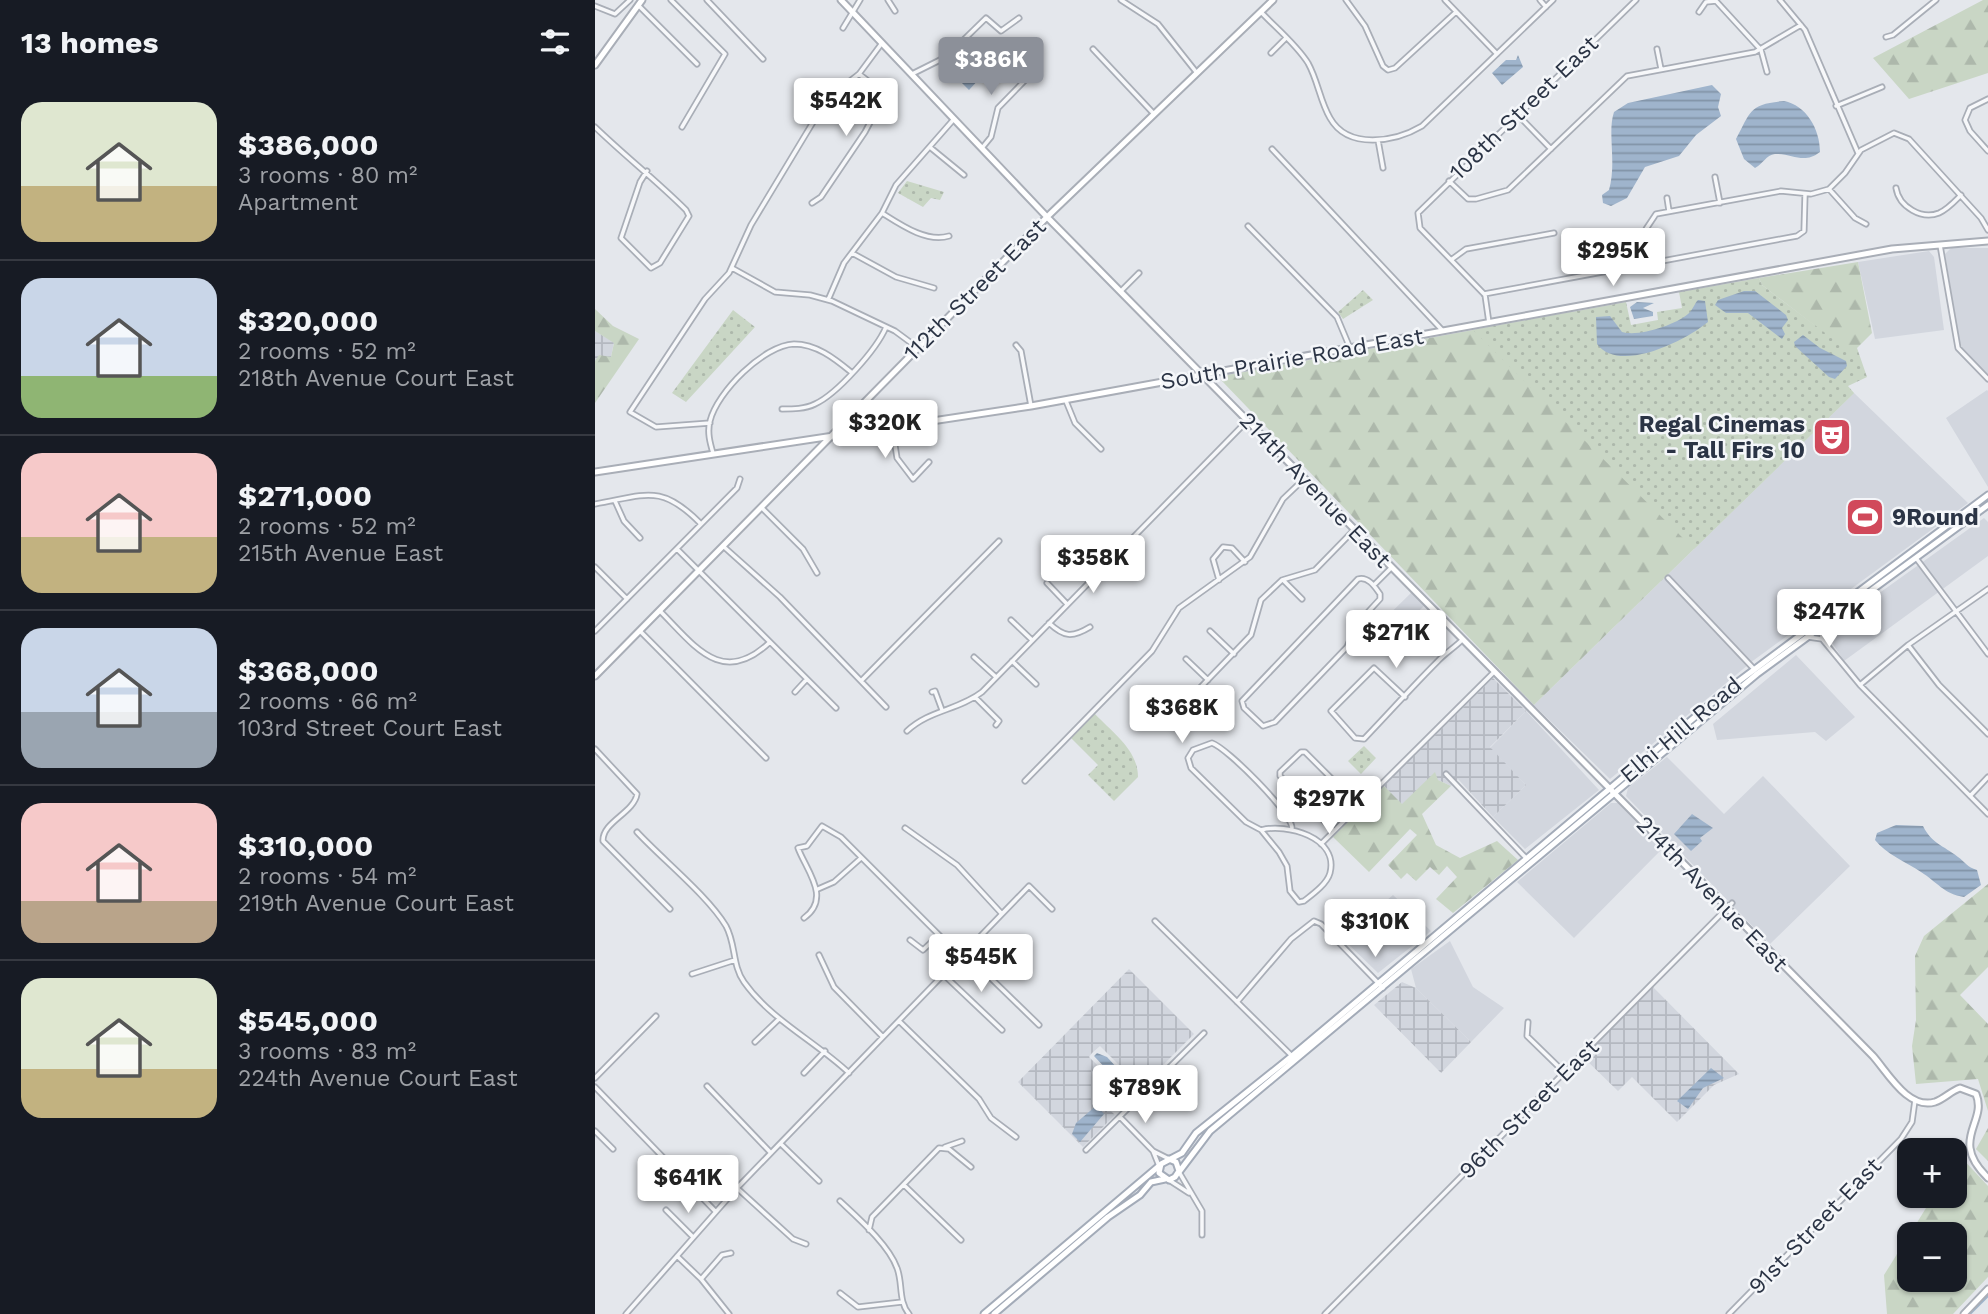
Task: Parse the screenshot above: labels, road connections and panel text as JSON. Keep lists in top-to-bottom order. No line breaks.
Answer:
{"streets":{"main road":["112th Street East","South Prairie Road East","214th Avenue East","Elhi Hill Road"],"street":["108th Street East","96th Street East","91st Street East"]},"crossings":[["112th Street East","South Prairie Road East"],["112th Street East","214th Avenue East"],["South Prairie Road East","214th Avenue East"],["214th Avenue East","Elhi Hill Road"],["214th Avenue East","96th Street East"],["214th Avenue East","91st Street East"]],"places":{"theatre":["Regal Cinemas - Tall Firs 10"],"sports":["9Round"]},"page":{"heading":"13 homes","price":["$386K","$542K","$295K","$320K","$358K","$247K","$271K","$368K","$297K","$310K","$545K","$789K","$641K"],"list":[{"name":"$386,000","note":"3 rooms · 80 m² · Apartment"},{"name":"$320,000","note":"2 rooms · 52 m² · 218th Avenue Court East"},{"name":"$271,000","note":"2 rooms · 52 m² · 215th Avenue East"},{"name":"$368,000","note":"2 rooms · 66 m² · 103rd Street Court East"},{"name":"$310,000","note":"2 rooms · 54 m² · 219th Avenue Court East"},{"name":"$545,000","note":"3 rooms · 83 m² · 224th Avenue Court East"}],"map_buttons":["+","−"]}}
